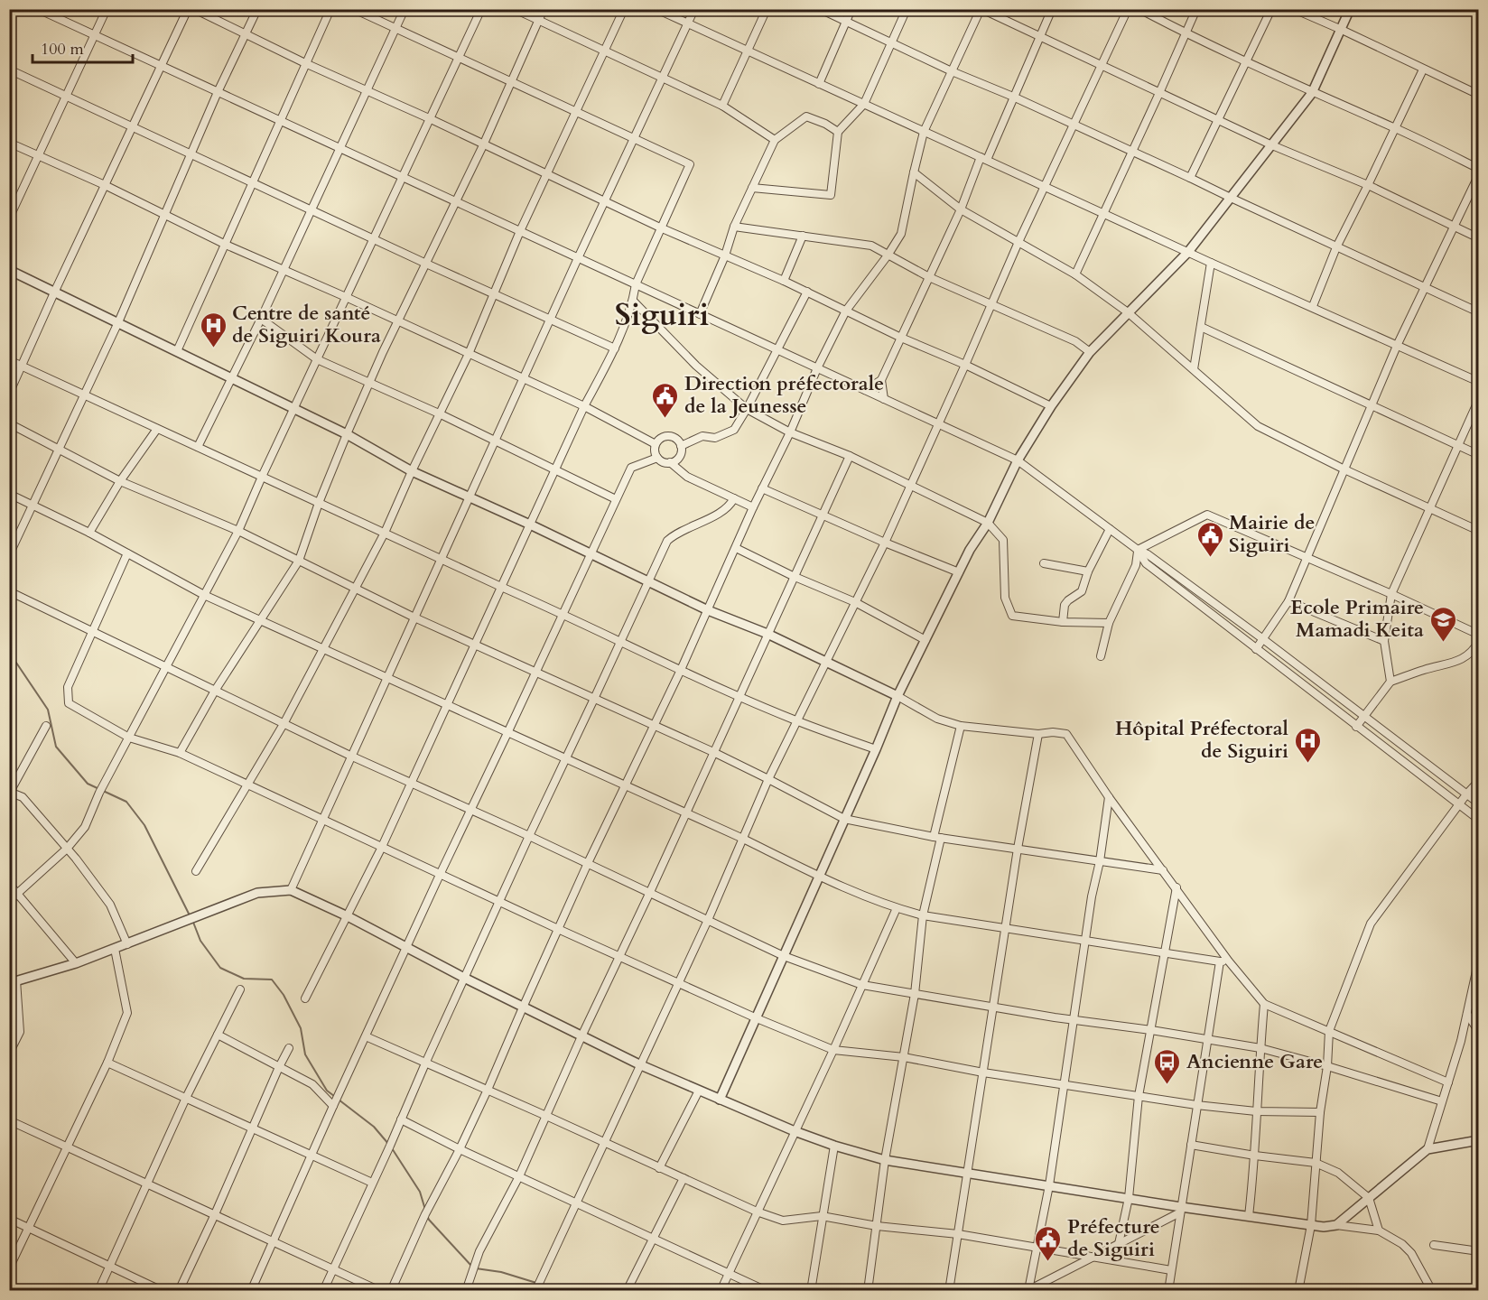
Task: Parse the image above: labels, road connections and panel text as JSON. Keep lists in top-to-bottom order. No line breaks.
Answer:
{"districts":["Siguiri"],"places":{"hospital":["Centre de santé de Siguiri Koura","Hôpital Préfectoral de Siguiri"],"public building":["Direction préfectorale de la Jeunesse","Mairie de Siguiri","Préfecture de Siguiri"],"school or university":["Ecole Primaire Mamadi Keita"],"bus stop":["Ancienne Gare"]},"scale_bar":"100 m"}
